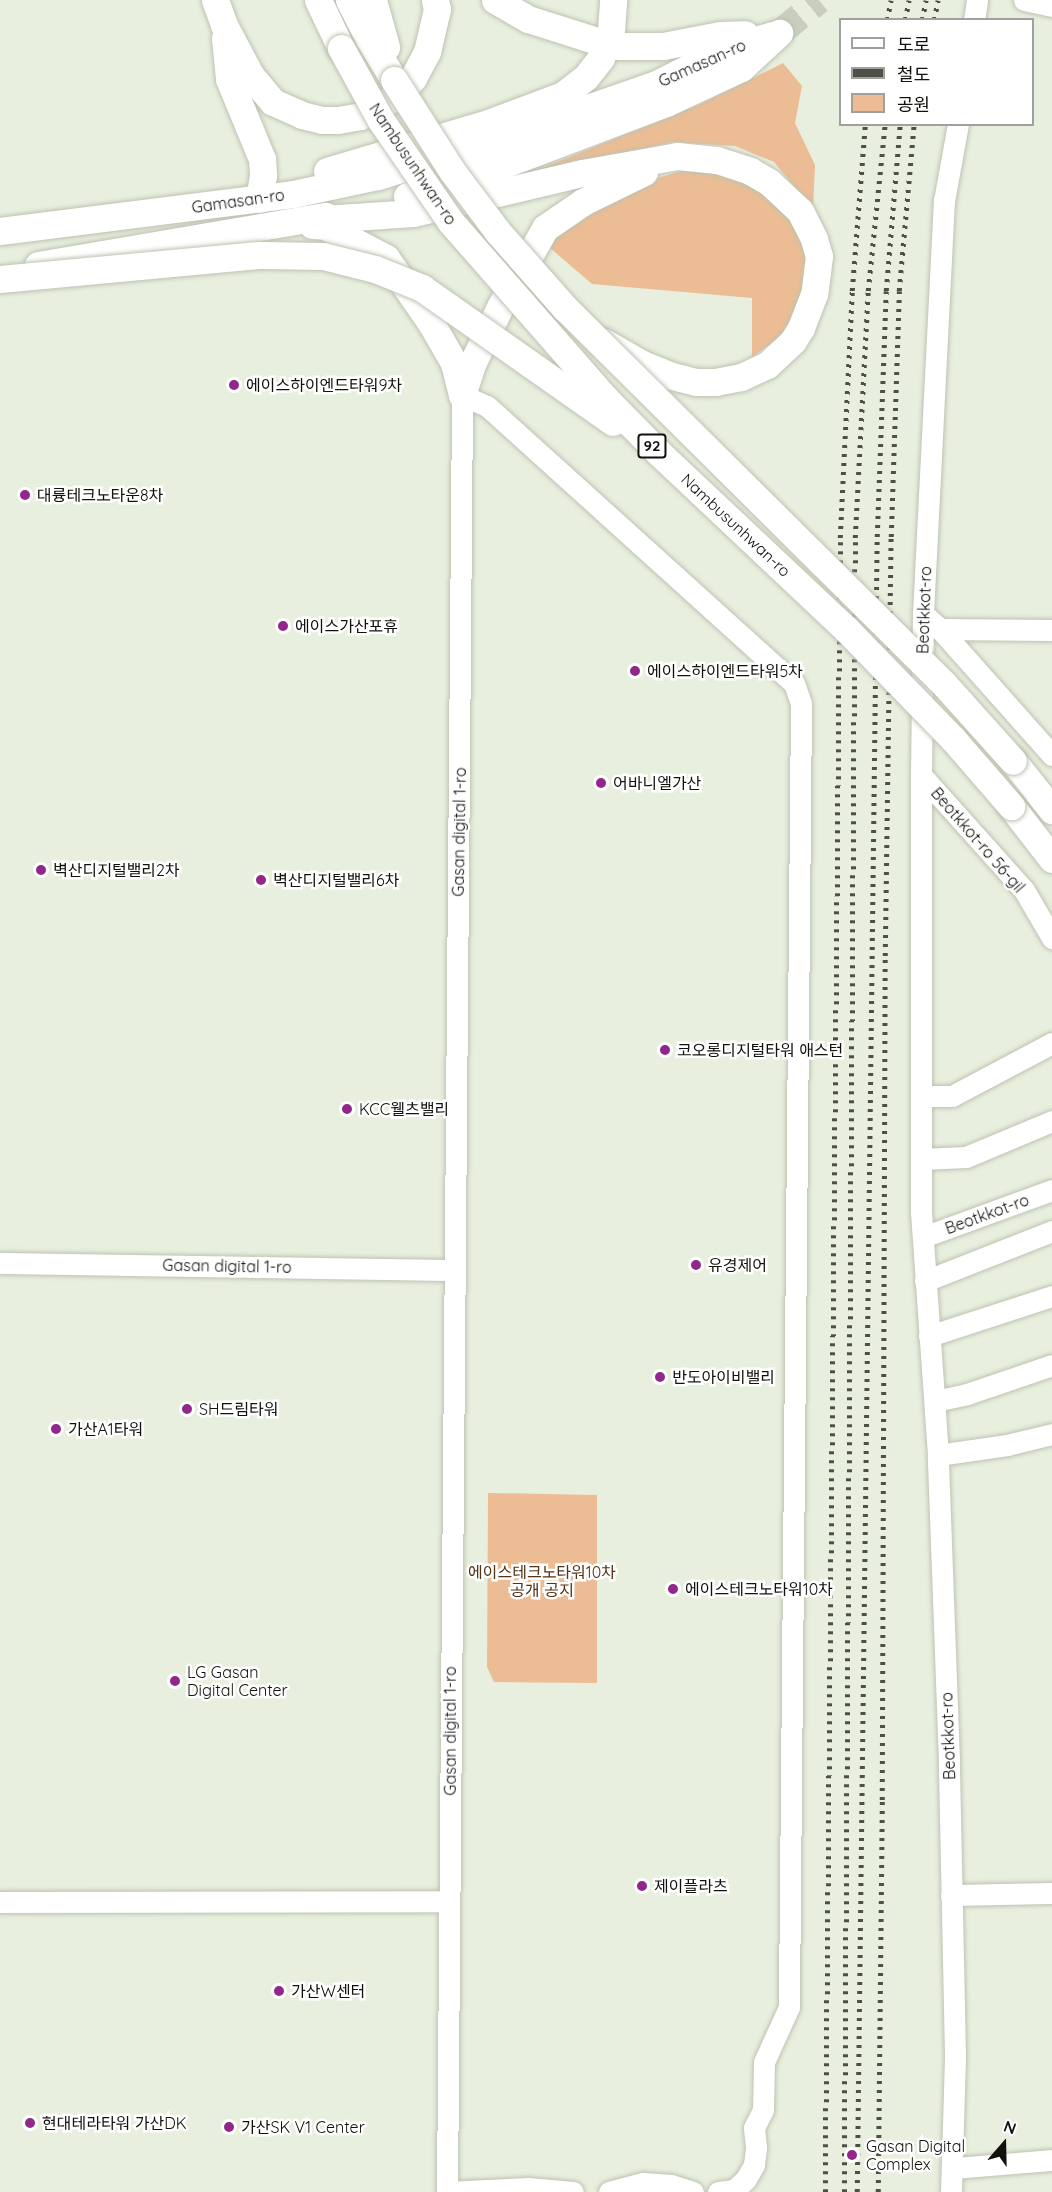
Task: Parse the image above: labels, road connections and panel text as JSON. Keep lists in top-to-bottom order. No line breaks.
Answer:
{"streets":{"main road":["Gamasan-ro","Nambusunhwan-ro","92"],"street":["Beotkkot-ro","Gasan digital 1-ro","Beotkkot-ro 56-gil"]},"crossings":[["Beotkkot-ro","Beotkkot-ro 56-gil"]],"parks":["에이스테크노타워10차 공개 공지"],"places":["에이스하이엔드타워9차","대륭테크노타운8차","에이스가산포휴","에이스하이엔드타워5차","어바니엘가산","벽산디지털밸리2차","벽산디지털밸리6차","코오롱디지털타워 애스턴","KCC웰츠밸리","유경제어","반도아이비밸리","SH드림타워","가산A1타워","에이스테크노타워10차","LG Gasan Digital Center","제이플라츠","가산W센터","현대테라타워 가산DK","가산SK V1 Center","Gasan Digital Complex"],"legend":["도로","철도","공원"],"north":"top"}
